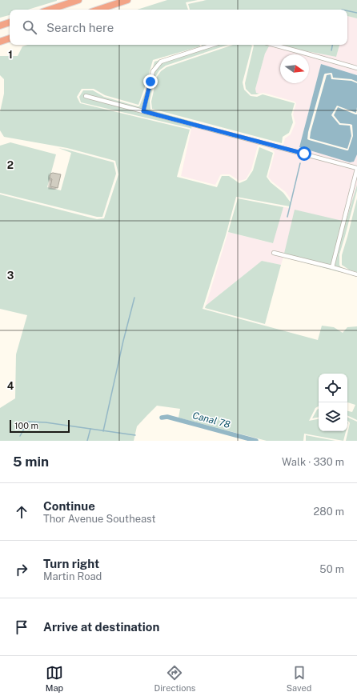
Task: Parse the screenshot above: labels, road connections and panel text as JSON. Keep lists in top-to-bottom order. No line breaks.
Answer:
{"water":["Canal 78"],"scale_bar":"100 m","north":"right","page":{"search":"Search here","scale":"100 m","heading":["5 min","Walk · 330 m"],"list":[["Continue","Thor Avenue Southeast","280 m"],["Turn right","Martin Road","50 m"],"Arrive at destination"],"nav":["Map","Directions","Saved"]},"grid":{"rows":["1","2","3","4"]}}
